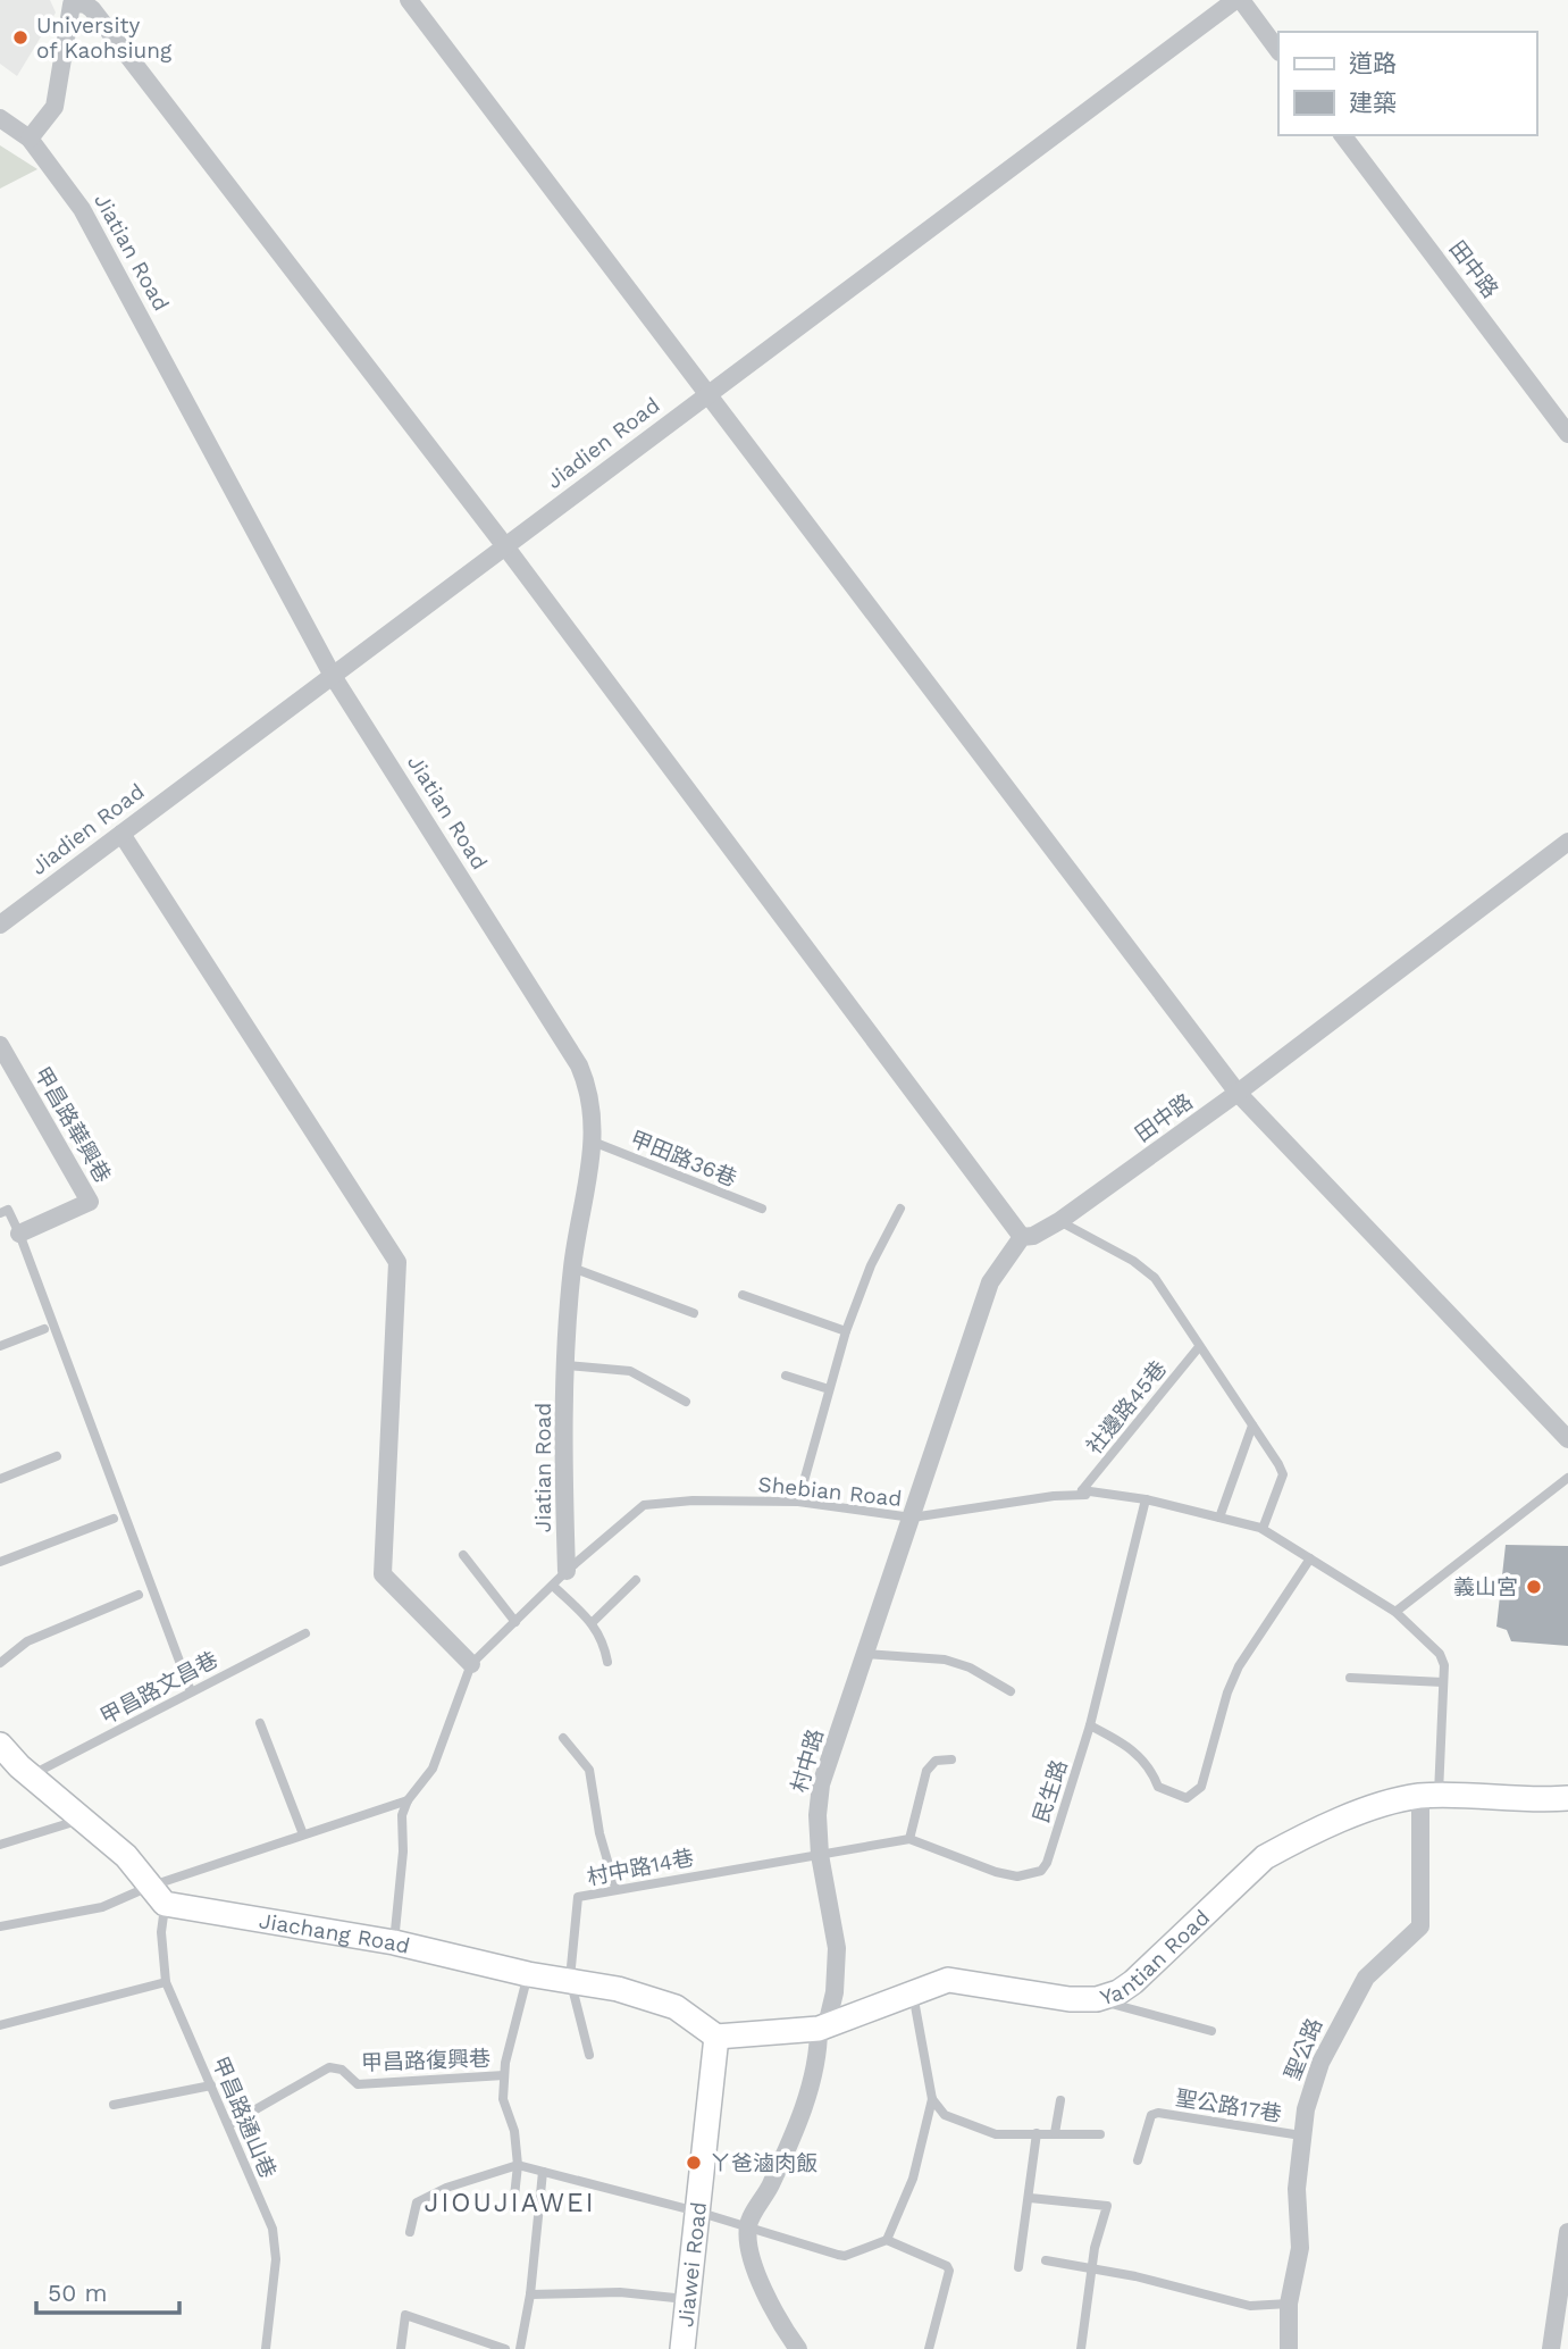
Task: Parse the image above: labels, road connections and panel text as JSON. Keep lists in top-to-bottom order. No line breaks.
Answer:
{"streets":{"street":["Jiatian Road","田中路","Jiadien Road","甲昌路華興巷","村中路","Jiachang Road","Yantian Road","聖公路","Jiawei Road"],"lane":["甲田路36巷","社邊路45巷","Shebian Road","甲昌路文昌巷","民生路","村中路14巷","甲昌路復興巷","聖公路17巷","甲昌路通山巷"]},"crossings":[["Jiatian Road","Jiadien Road"],["Jiatian Road","甲田路36巷"],["Jiatian Road","Shebian Road"],["社邊路45巷","Shebian Road"],["Shebian Road","村中路"],["Shebian Road","民生路"],["Shebian Road","Yantian Road"],["Shebian Road","聖公路"],["村中路","村中路14巷"],["村中路","Yantian Road"],["村中路14巷","Jiachang Road"],["Jiachang Road","Yantian Road"],["Jiachang Road","甲昌路復興巷"],["Jiachang Road","甲昌路通山巷"],["Jiachang Road","Jiawei Road"],["Yantian Road","聖公路"],["Yantian Road","Jiawei Road"],["聖公路","聖公路17巷"],["甲昌路復興巷","甲昌路通山巷"]],"districts":["JIOUJIAWEI"],"places":["University of Kaohsiung","義山宮","ㄚ爸滷肉飯"],"legend":["道路","建築"],"scale_bar":"50 m"}
